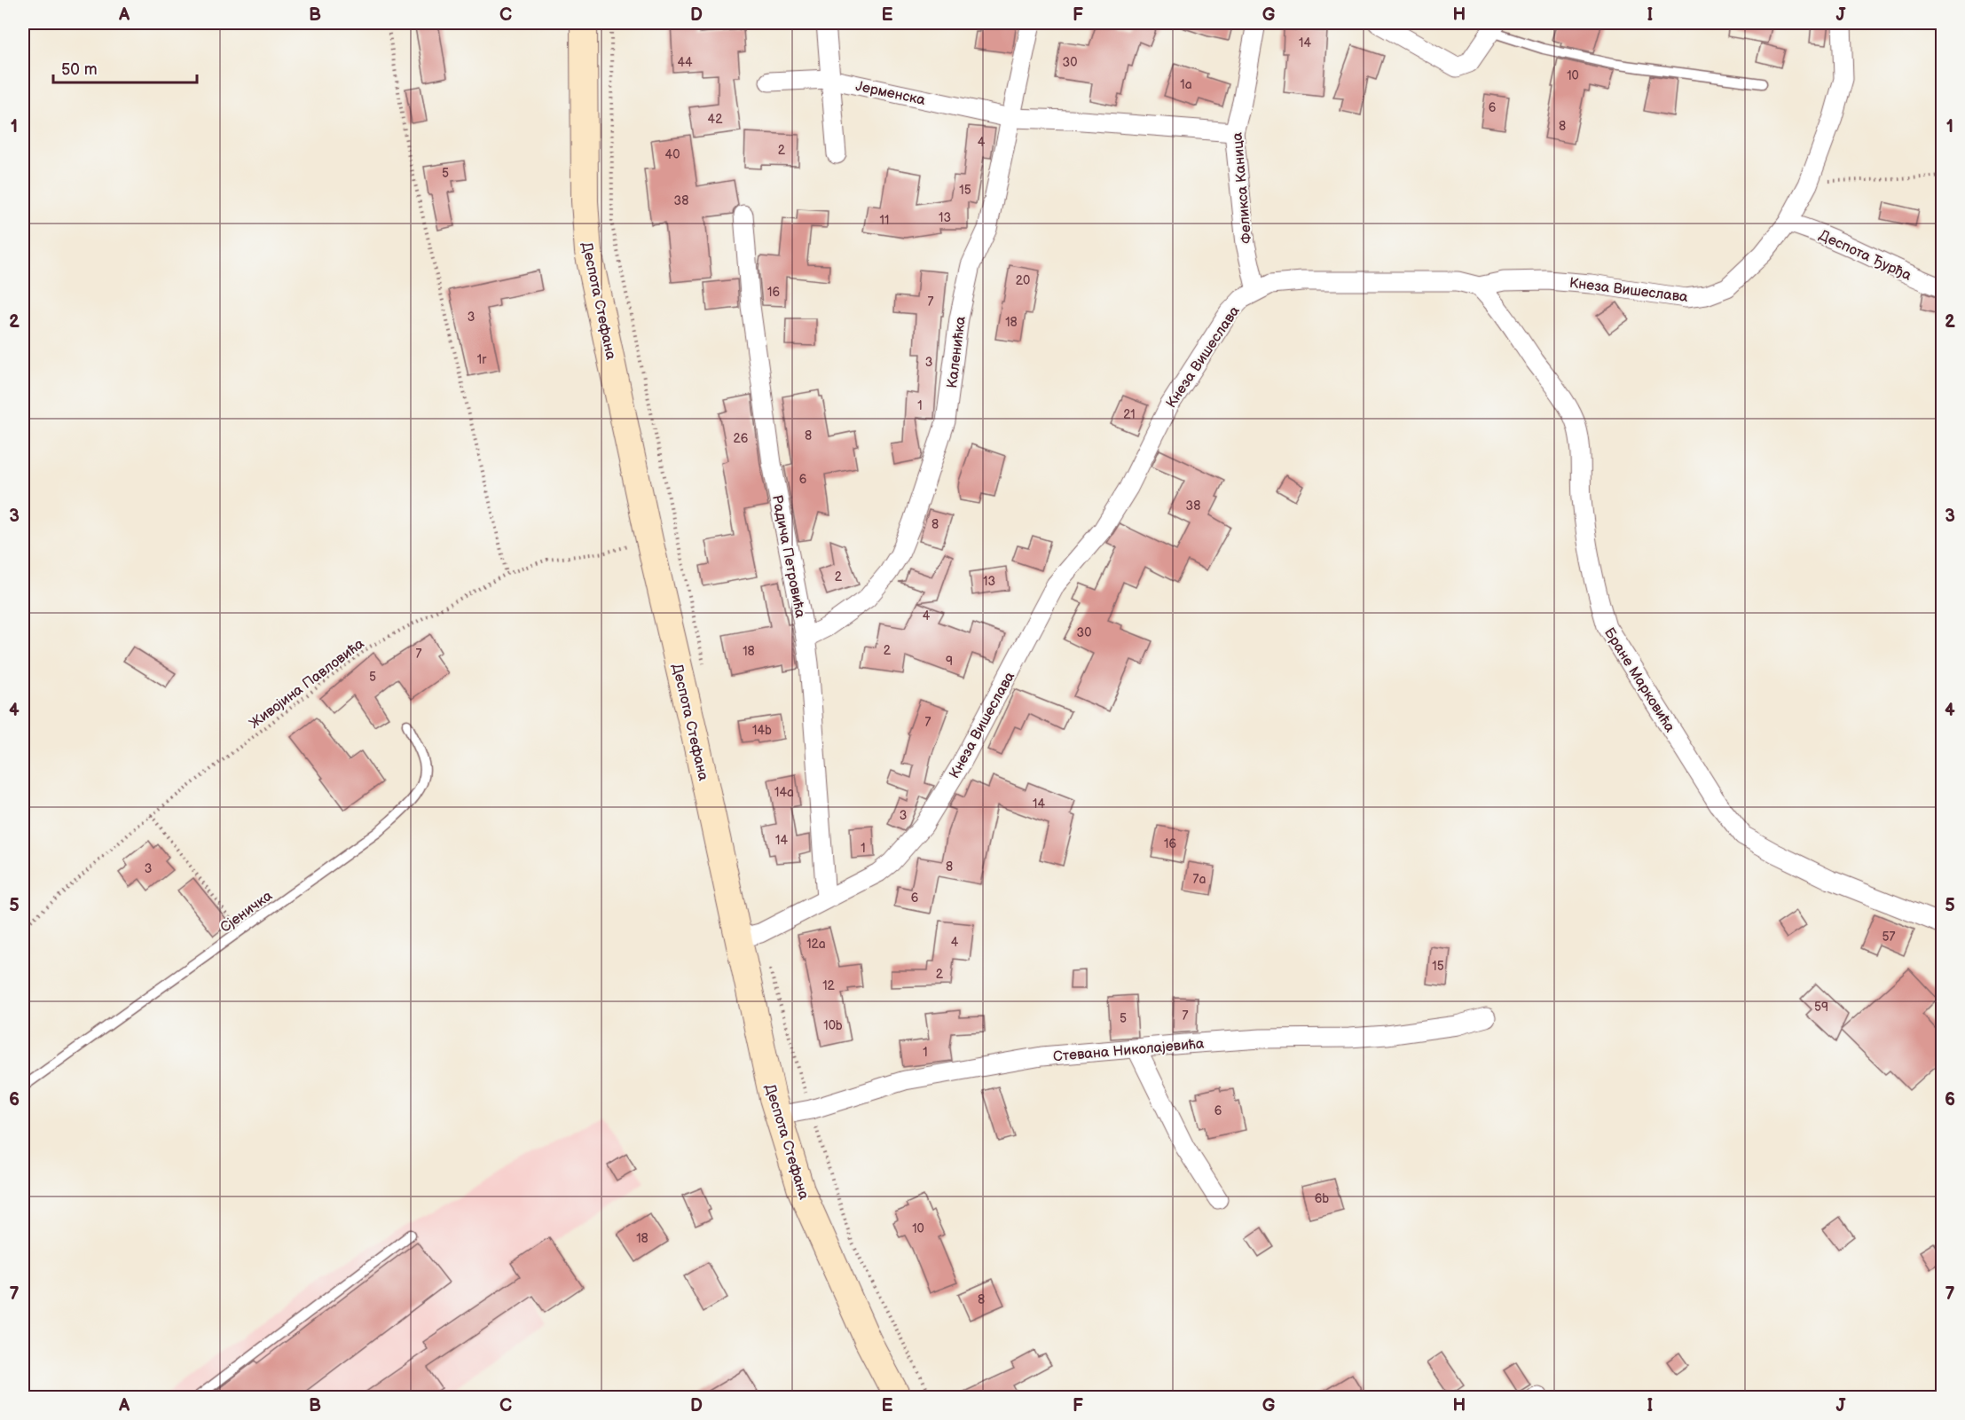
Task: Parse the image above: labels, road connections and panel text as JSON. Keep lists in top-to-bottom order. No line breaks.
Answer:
{"streets":{"main road":["Деспота Стефана"],"street":["Јерменска","Феликса Каница","Деспота Ђурђа","Кнеза Вишеслава","Каленићка","Радича Петровића","Бране Марковића","Стевана Николајевића"],"lane":["Сјеничка"],"path":["Живојина Павловића"]},"crossings":[["Јерменска","Феликса Каница"],["Јерменска","Каленићка"],["Феликса Каница","Кнеза Вишеслава"],["Деспота Ђурђа","Кнеза Вишеслава"],["Кнеза Вишеслава","Деспота Стефана"],["Кнеза Вишеслава","Радича Петровића"],["Кнеза Вишеслава","Бране Марковића"],["Деспота Стефана","Живојина Павловића"],["Деспота Стефана","Стевана Николајевића"],["Каленићка","Радича Петровића"]],"house_numbers":["14","44","30","10","1a","6","42","8","4","2","40","5","15","38","13","11","20","16","7","3","18","1r","3","1","21","8","26","6","38","8","2","13","4","30","2","18","7","9","5","7","14b","14a","14","3","14","16","1","8","3","7a","6","57","4","12a","15","2","12","59","7","5","10b","1","6","6b","10","18","8"],"scale_bar":"50 m","grid":{"columns":["A","B","C","D","E","F","G","H","I","J"],"rows":["1","2","3","4","5","6","7"]}}
